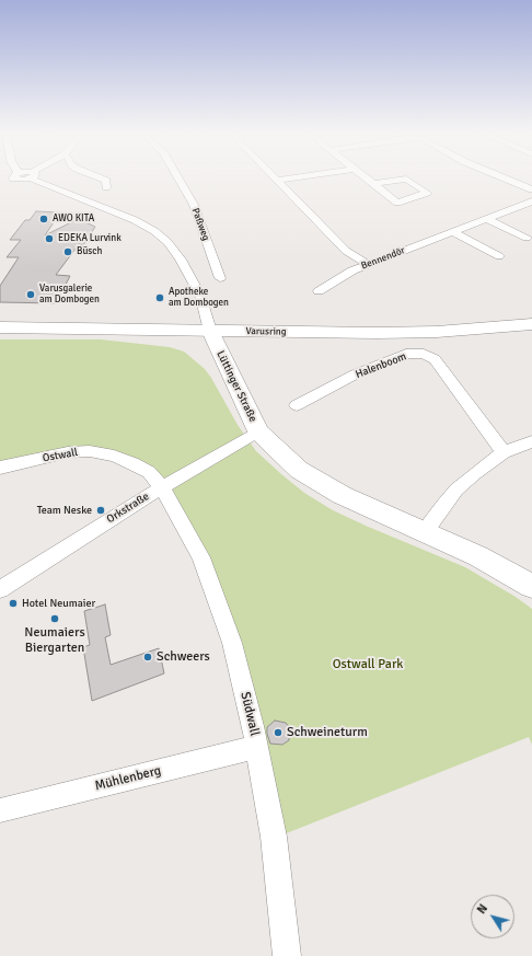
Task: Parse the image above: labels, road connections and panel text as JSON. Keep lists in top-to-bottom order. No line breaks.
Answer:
{"streets":{"main road":["Varusring"],"street":["Paßweg","Bennendör","Halenboom","Lüttinger Straße","Ostwall","Orkstraße","Südwall","Mühlenberg"]},"crossings":[["Varusring","Lüttinger Straße"],["Lüttinger Straße","Orkstraße"],["Ostwall","Orkstraße"],["Ostwall","Südwall"],["Orkstraße","Südwall"],["Südwall","Mühlenberg"]],"parks":["Ostwall Park"],"places":["AWO KITA","EDEKA Lurvink","Büsch","Varusgalerie am Dombogen","Apotheke am Dombogen","Team Neske","Hotel Neumaier","Neumaiers Biergarten","Schweers","Schweineturm"],"north":"top left"}
